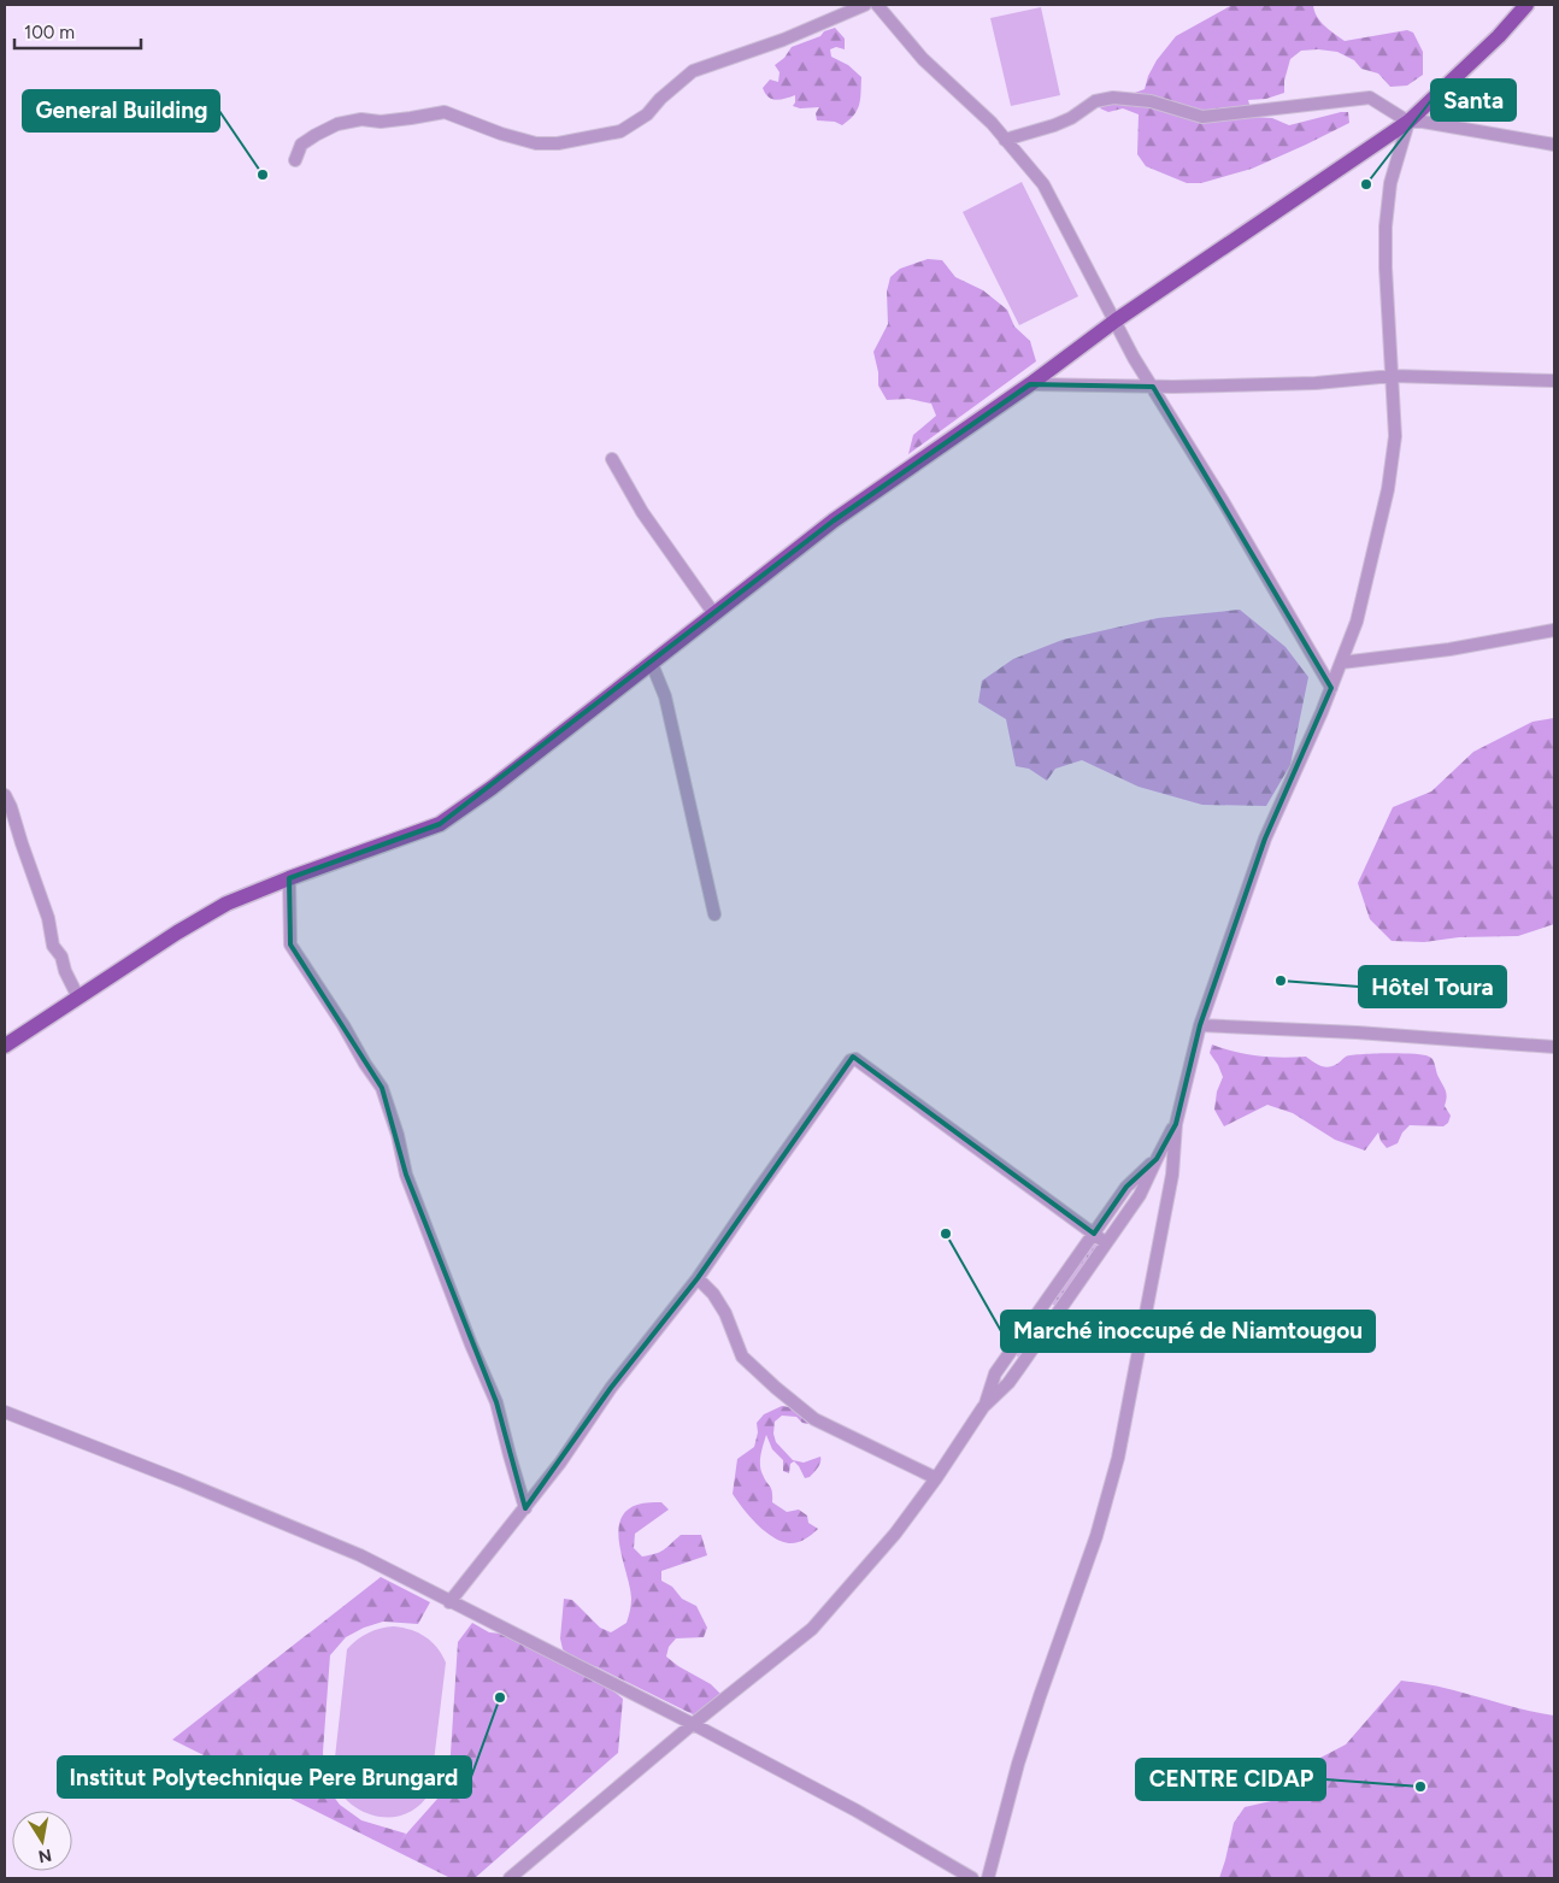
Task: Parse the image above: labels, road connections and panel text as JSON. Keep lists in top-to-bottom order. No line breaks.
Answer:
{"places":["General Building","Santa","Hôtel Toura","Marché inoccupé de Niamtougou","Institut Polytechnique Pere Brungard","CENTRE CIDAP"],"scale_bar":"100 m","north":"bottom"}
